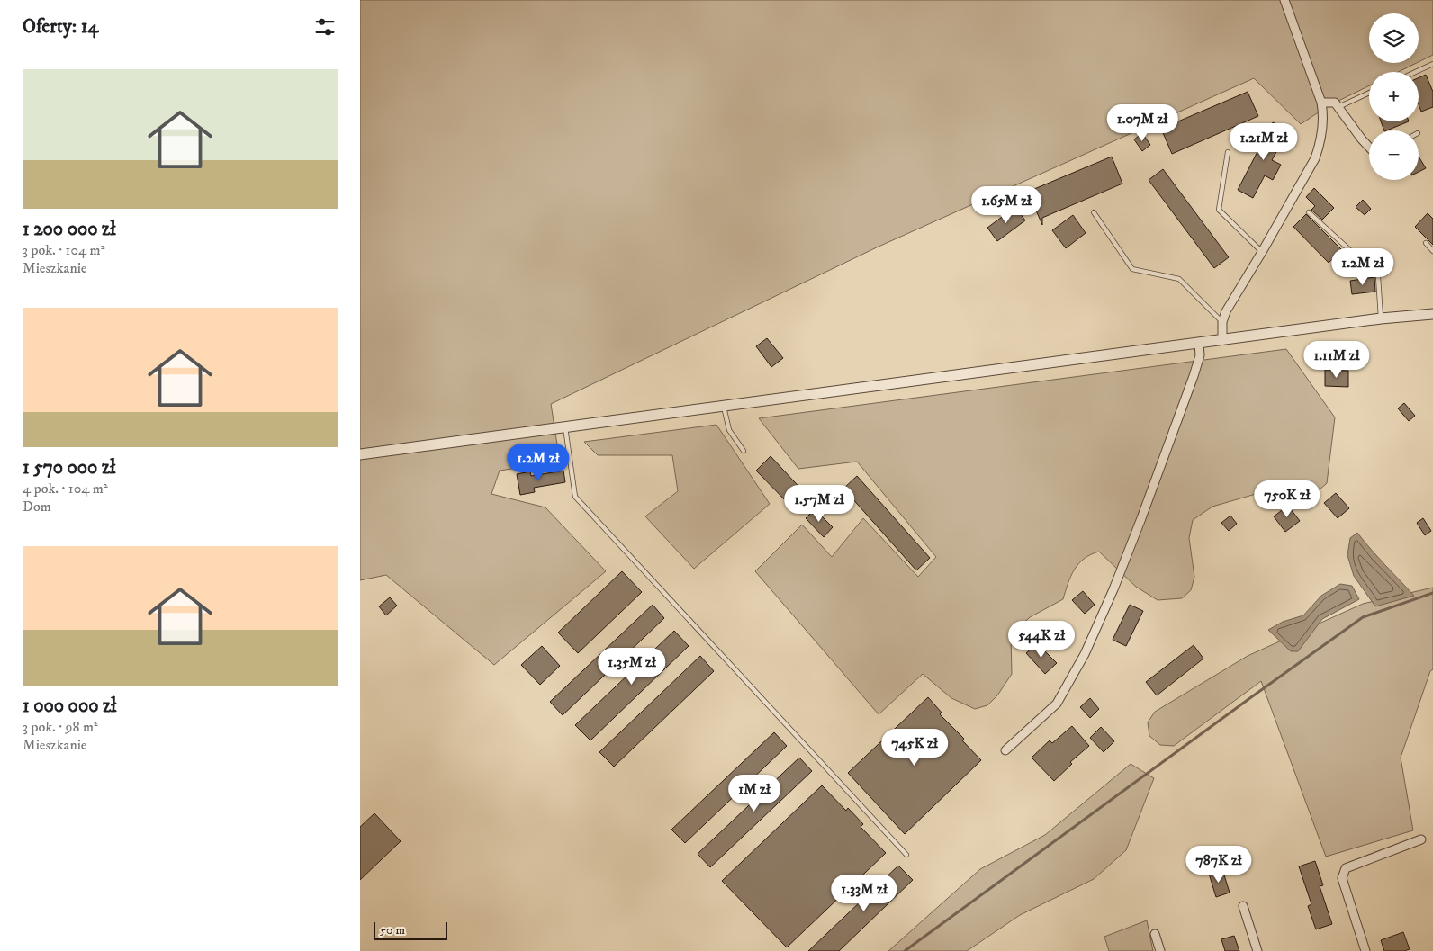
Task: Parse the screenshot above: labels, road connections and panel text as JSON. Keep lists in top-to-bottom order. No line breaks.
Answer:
{"scale_bar":"50 m","page":{"heading":"Oferty: 14","map_buttons":["+","−"],"list":[{"name":"1 200 000 zł","note":"3 pok. · 104 m² · Mieszkanie"},{"name":"1 570 000 zł","note":"4 pok. · 104 m² · Dom"},{"name":"1 000 000 zł","note":"3 pok. · 98 m² · Mieszkanie"}],"price":["1.07M zł","1.21M zł","1.65M zł","1.2M zł","1.11M zł","1.2M zł","750K zł","1.57M zł","544K zł","1.35M zł","745K zł","1M zł","787K zł","1.33M zł"],"scale":"50 m"}}
